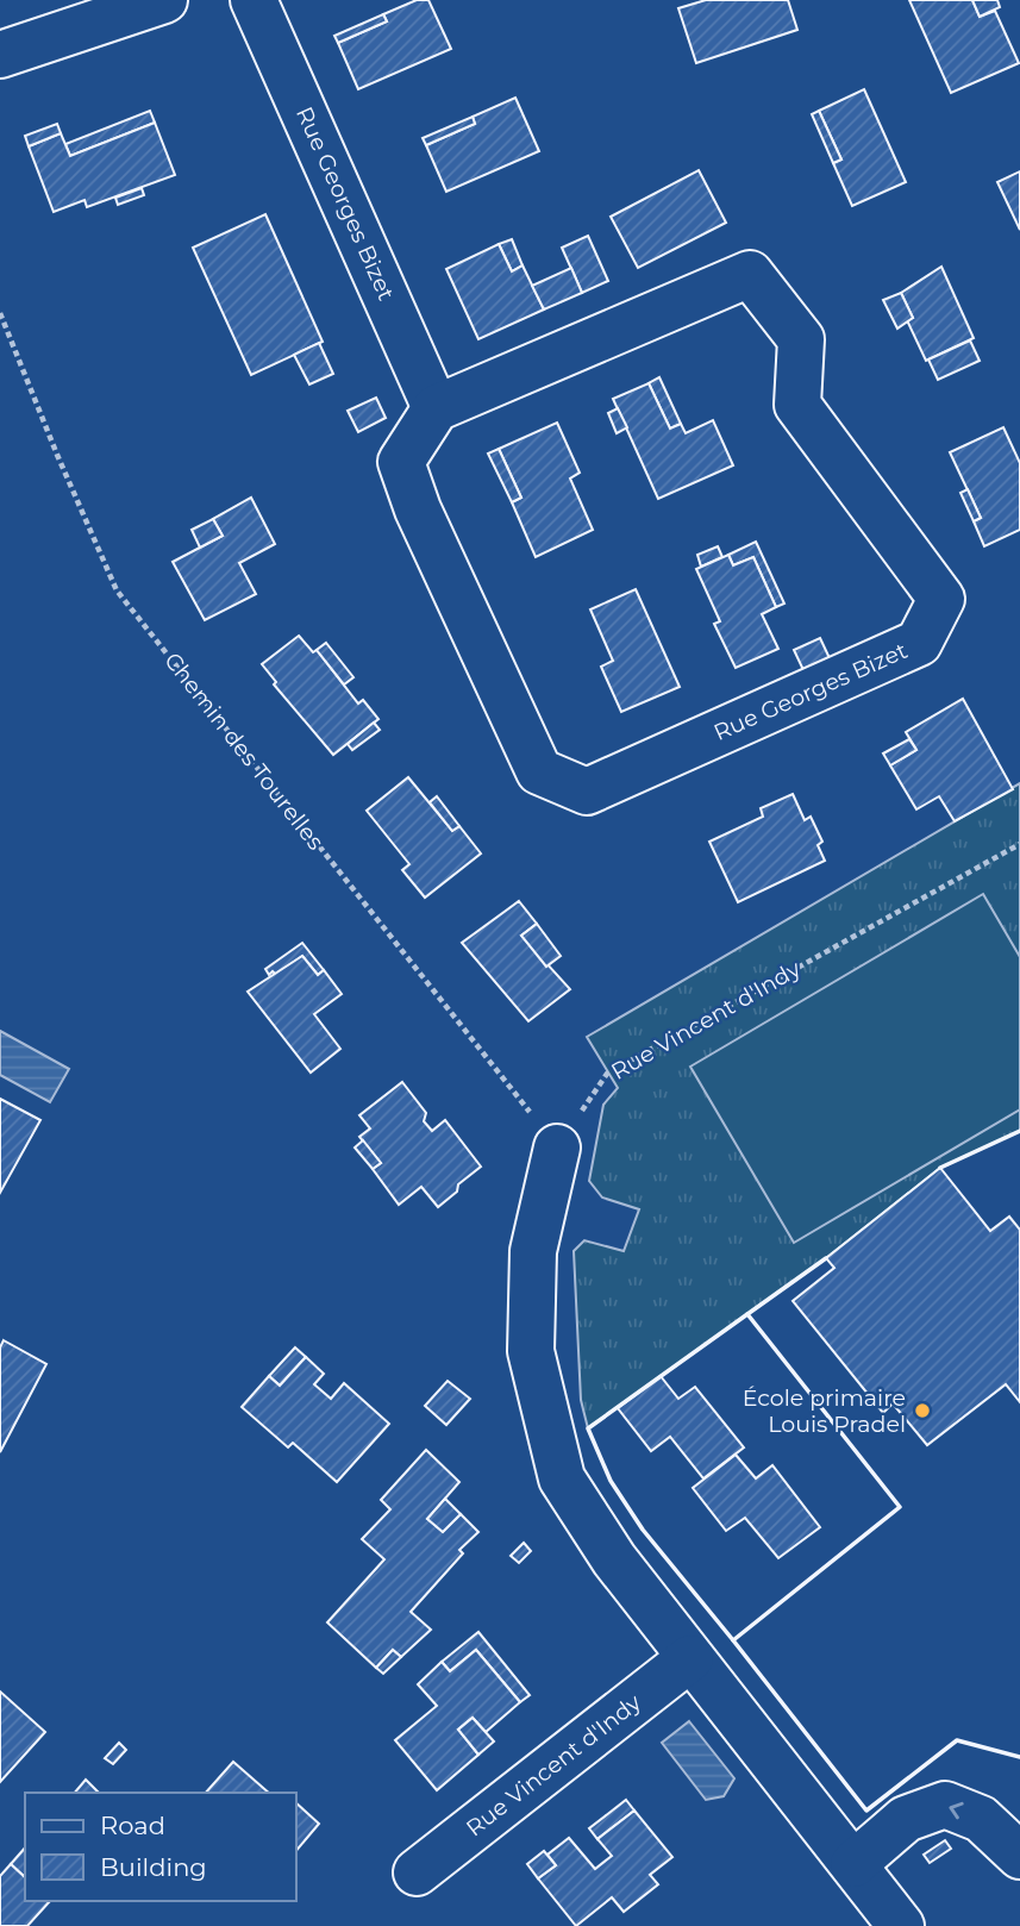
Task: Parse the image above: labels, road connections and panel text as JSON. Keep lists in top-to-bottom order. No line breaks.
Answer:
{"streets":{"street":["Rue Georges Bizet","Rue Vincent d'Indy"],"path":["Chemin des Tourelles"]},"crossings":[["Chemin des Tourelles","Rue Vincent d'Indy"]],"places":["École primaire Louis Pradel"],"legend":["Road","Building"]}
